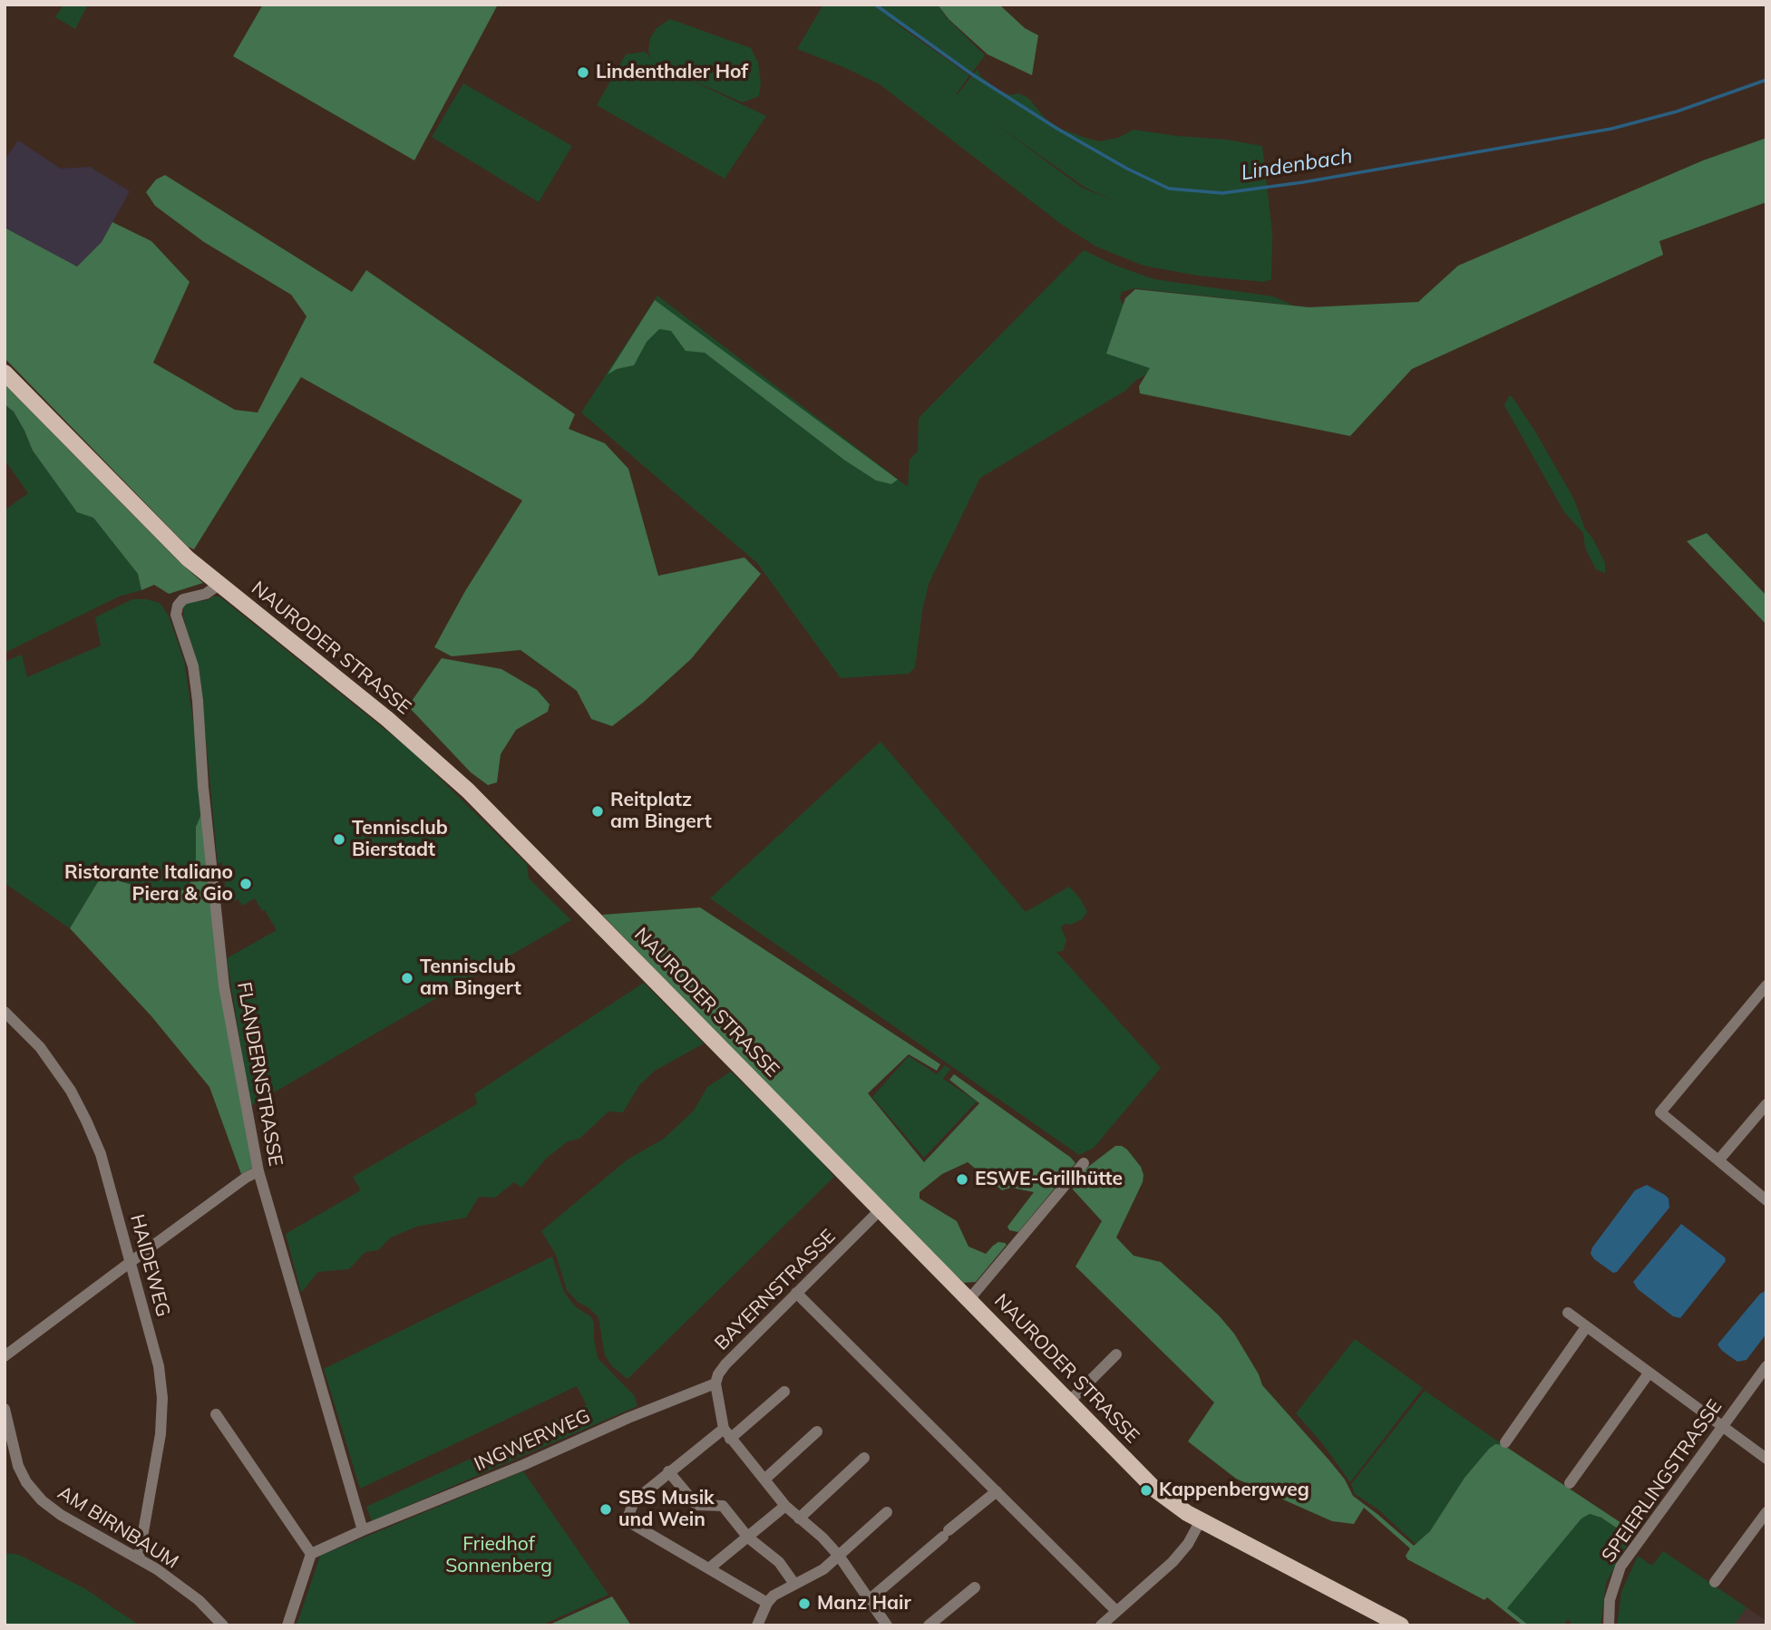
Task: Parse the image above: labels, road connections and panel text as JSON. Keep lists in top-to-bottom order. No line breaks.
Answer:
{"streets":{"main road":["NAURODER STRASSE"],"street":["FLANDERNSTRASSE","HAIDEWEG","BAYERNSTRASSE","INGWERWEG","SPEIERLINGSTRASSE","AM BIRNBAUM"]},"crossings":[["NAURODER STRASSE","FLANDERNSTRASSE"],["NAURODER STRASSE","BAYERNSTRASSE"],["FLANDERNSTRASSE","INGWERWEG"],["HAIDEWEG","AM BIRNBAUM"],["BAYERNSTRASSE","INGWERWEG"]],"water":["Lindenbach"],"parks":["Friedhof Sonnenberg"],"places":["Lindenthaler Hof","Reitplatz am Bingert","Tennisclub Bierstadt","Ristorante Italiano Piera & Gio","Tennisclub am Bingert","ESWE-Grillhütte","Kappenbergweg","SBS Musik und Wein","Manz Hair"]}
